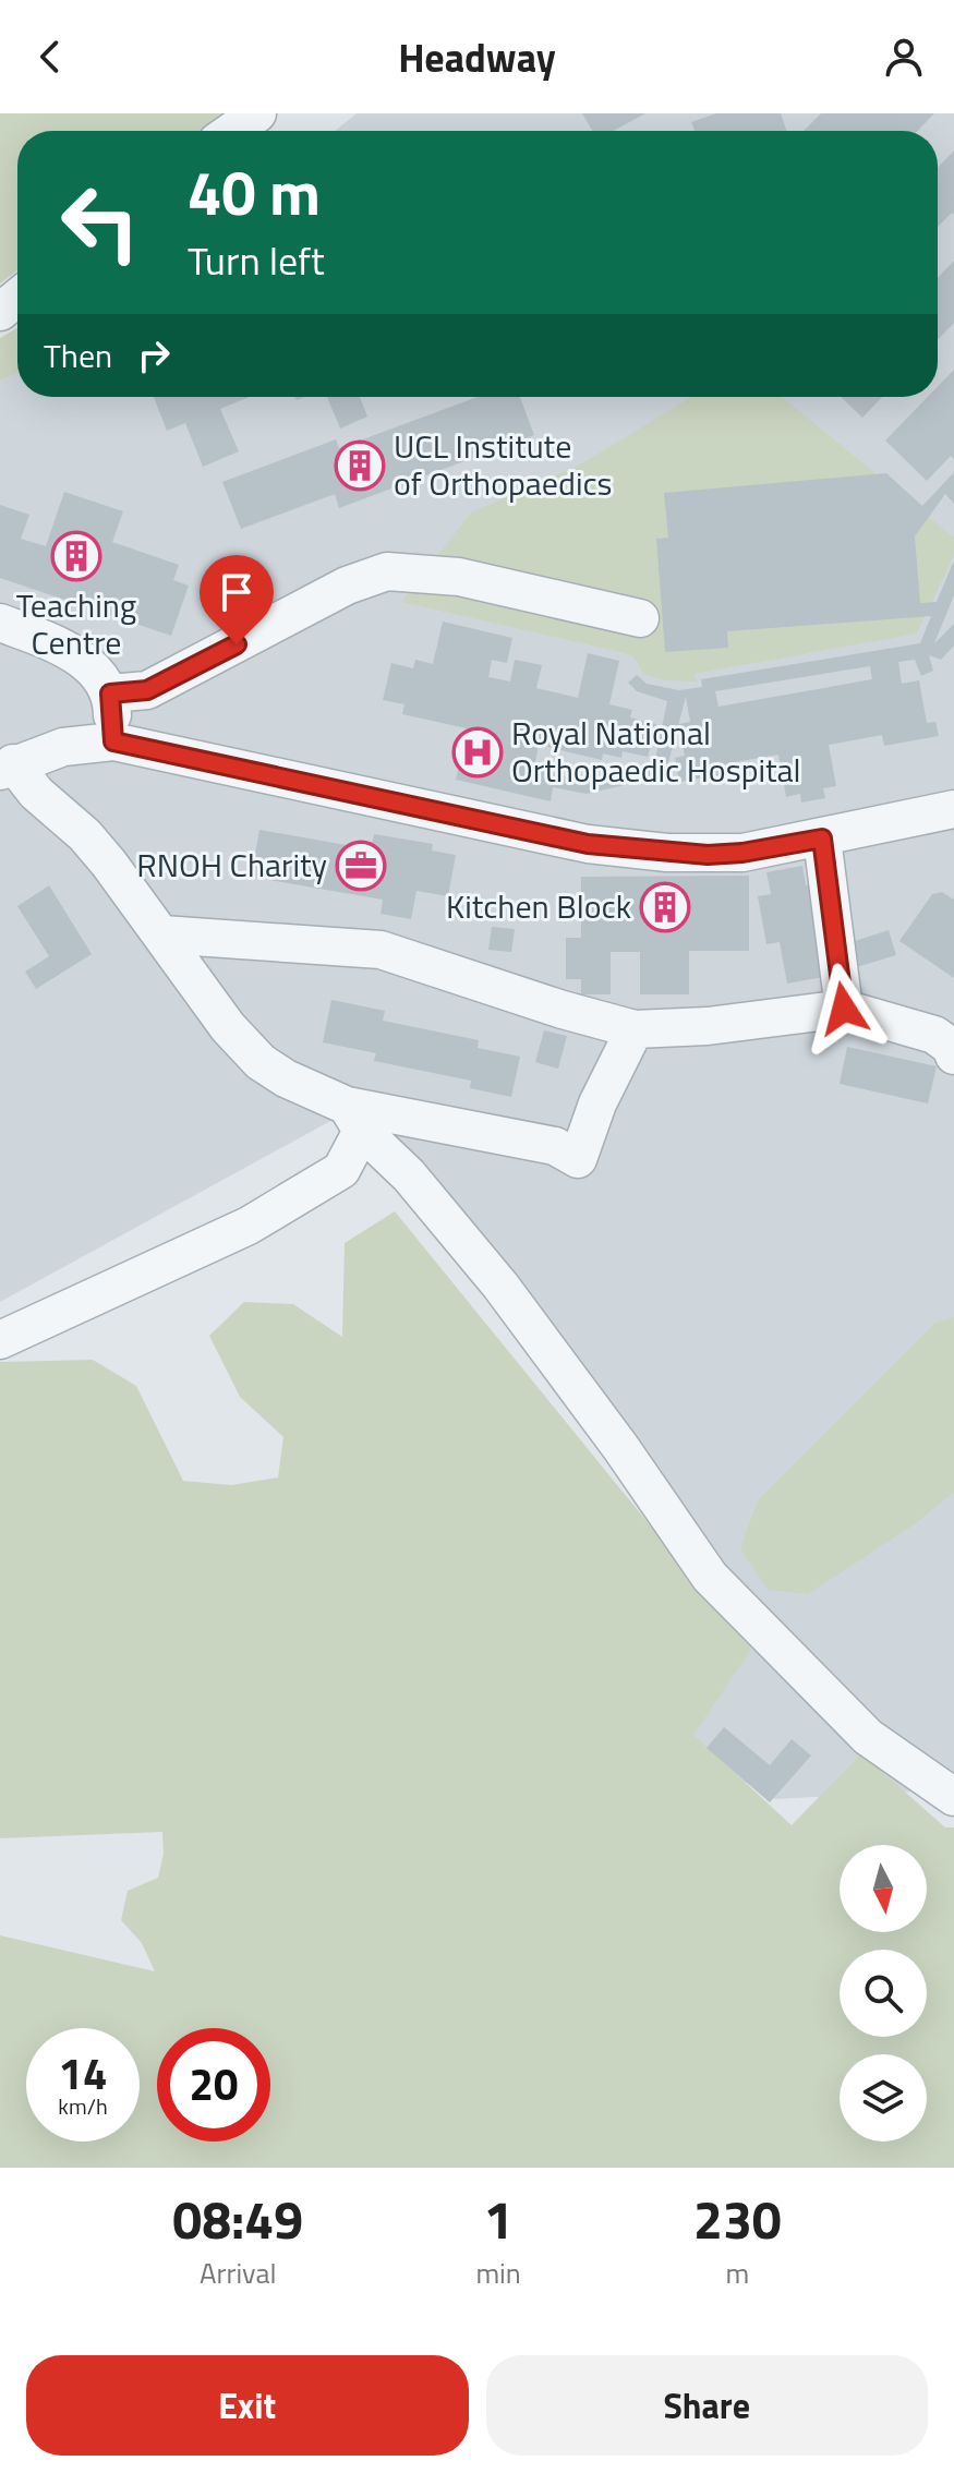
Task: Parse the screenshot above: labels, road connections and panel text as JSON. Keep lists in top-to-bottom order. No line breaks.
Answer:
{"places":{"building":["UCL Institute of Orthopaedics","Teaching Centre","Kitchen Block"],"hospital":["Royal National Orthopaedic Hospital"],"office":["RNOH Charity"]},"north":"bottom","page":{"header":"Headway","turn":["40 m","Turn left"],"then":"Then","speed":"14 km/h","limit":"20","eta":["08:49","Arrival","1","min","230","m"],"buttons":["Exit","Share"]}}
